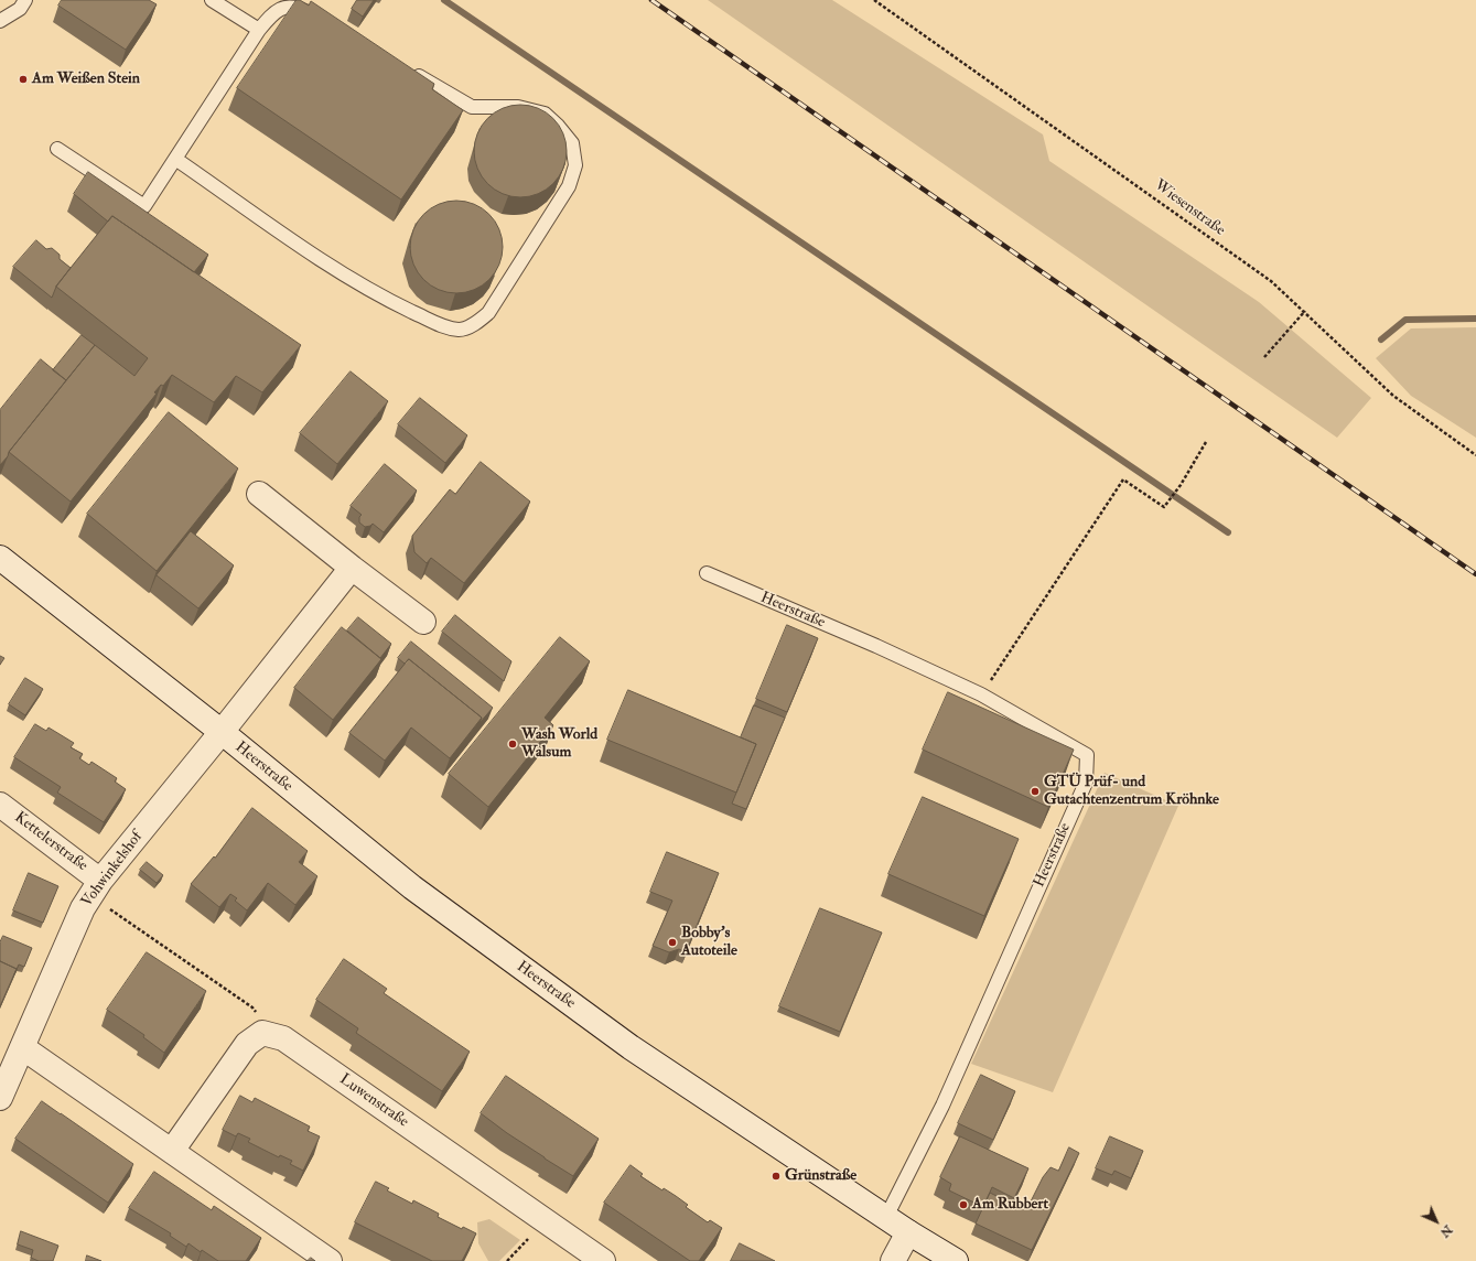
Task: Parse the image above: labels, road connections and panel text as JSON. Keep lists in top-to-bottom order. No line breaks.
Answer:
{"streets":{"street":["Heerstraße","Kettelerstraße","Vohwinkelshof","Luwenstraße"],"path":["Wiesenstraße"]},"crossings":[["Heerstraße","Vohwinkelshof"],["Kettelerstraße","Vohwinkelshof"]],"places":["Am Weißen Stein","Wash World Walsum","GTÜ Prüf- und Gutachtenzentrum Kröhnke","Bobby's Autoteile","Grünstraße","Am Rubbert"],"north":"bottom right"}
